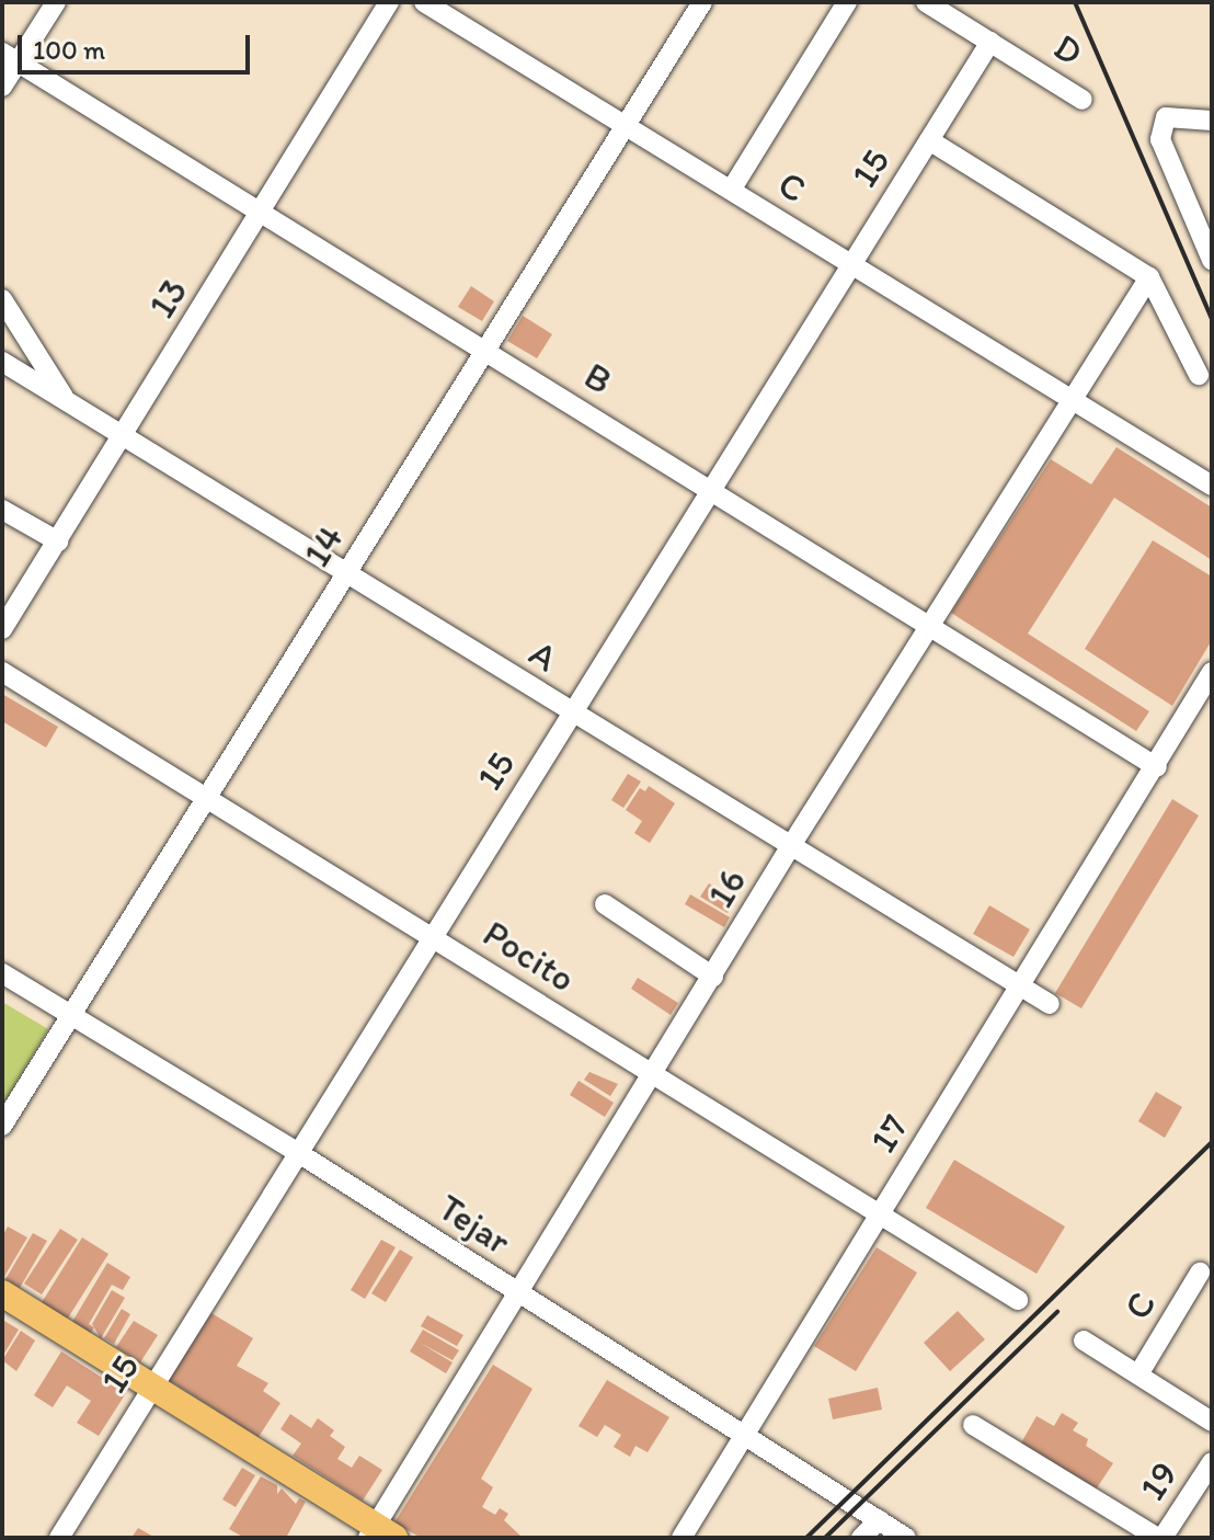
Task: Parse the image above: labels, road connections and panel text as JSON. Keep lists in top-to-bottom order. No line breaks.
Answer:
{"streets":{"street":["D","15","C","13","B","14","A","16","Pocito","17","Tejar","19"]},"crossings":[["D","15"],["15","C"],["15","B"],["15","A"],["15","Pocito"],["15","Tejar"],["C","14"],["C","16"],["13","B"],["13","A"],["B","14"],["B","16"],["B","17"],["14","A"],["14","Pocito"],["14","Tejar"],["A","16"],["A","17"],["16","Pocito"],["16","Tejar"],["Pocito","17"],["17","Tejar"]],"scale_bar":"100 m"}
